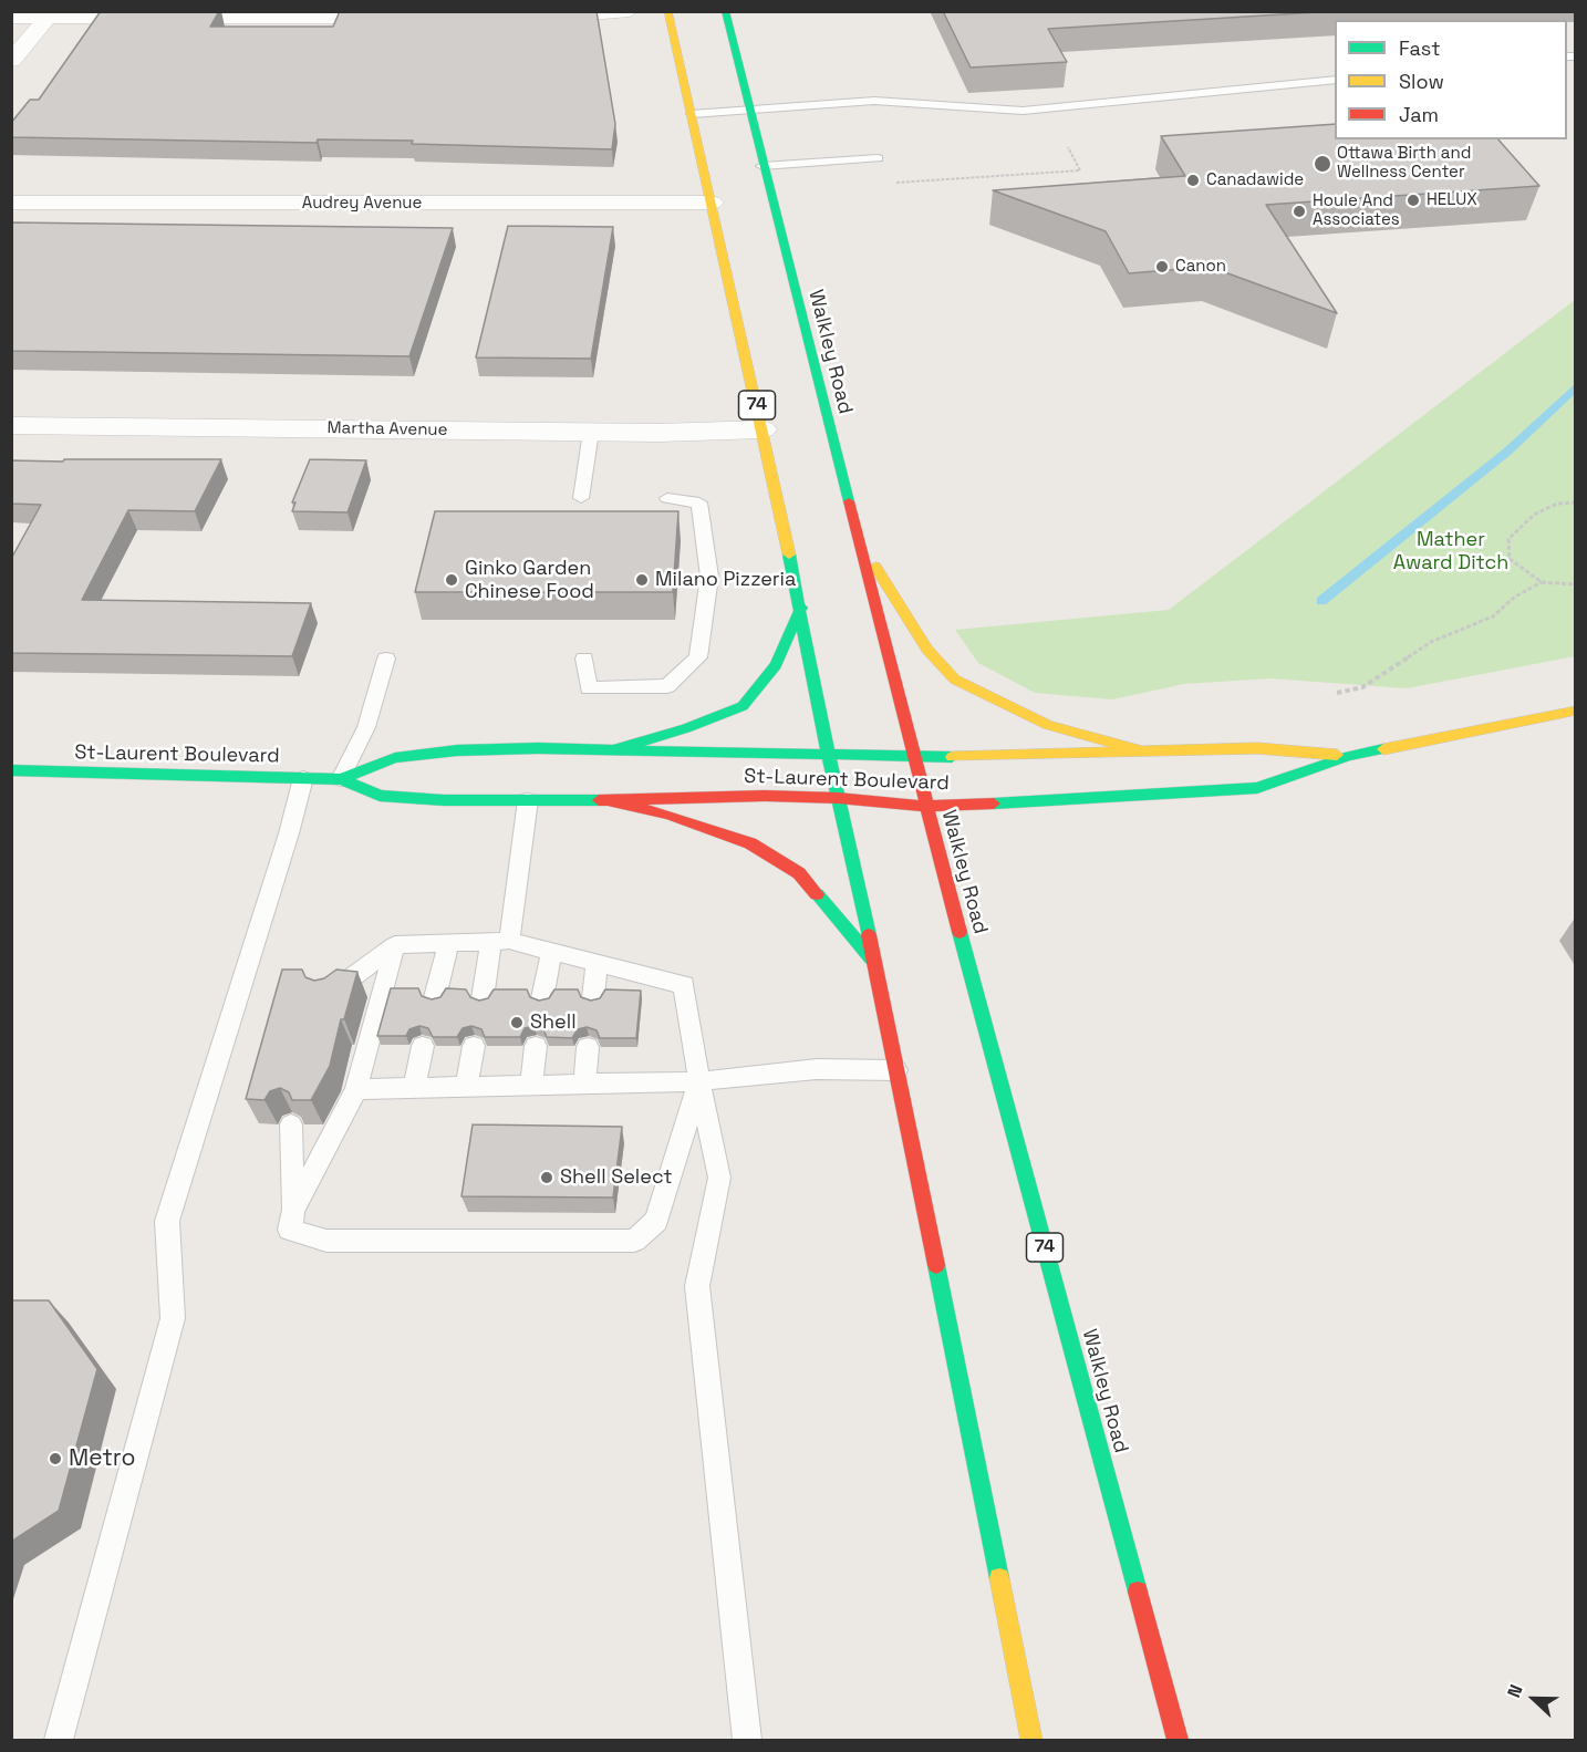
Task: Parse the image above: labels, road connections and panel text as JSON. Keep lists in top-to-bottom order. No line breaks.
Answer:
{"streets":{"main road":["Walkley Road","74","St-Laurent Boulevard"],"street":["Audrey Avenue","Martha Avenue"]},"crossings":[["Audrey Avenue","74"],["Walkley Road","St-Laurent Boulevard"],["74","Martha Avenue"],["74","St-Laurent Boulevard"]],"parks":["Mather Award Ditch"],"places":["Ottawa Birth and Wellness Center","Canadawide","HELUX","Houle And Associates","Canon","Ginko Garden Chinese Food","Milano Pizzeria","Shell","Shell Select","Metro"],"legend":["Fast","Slow","Jam"],"north":"left"}
